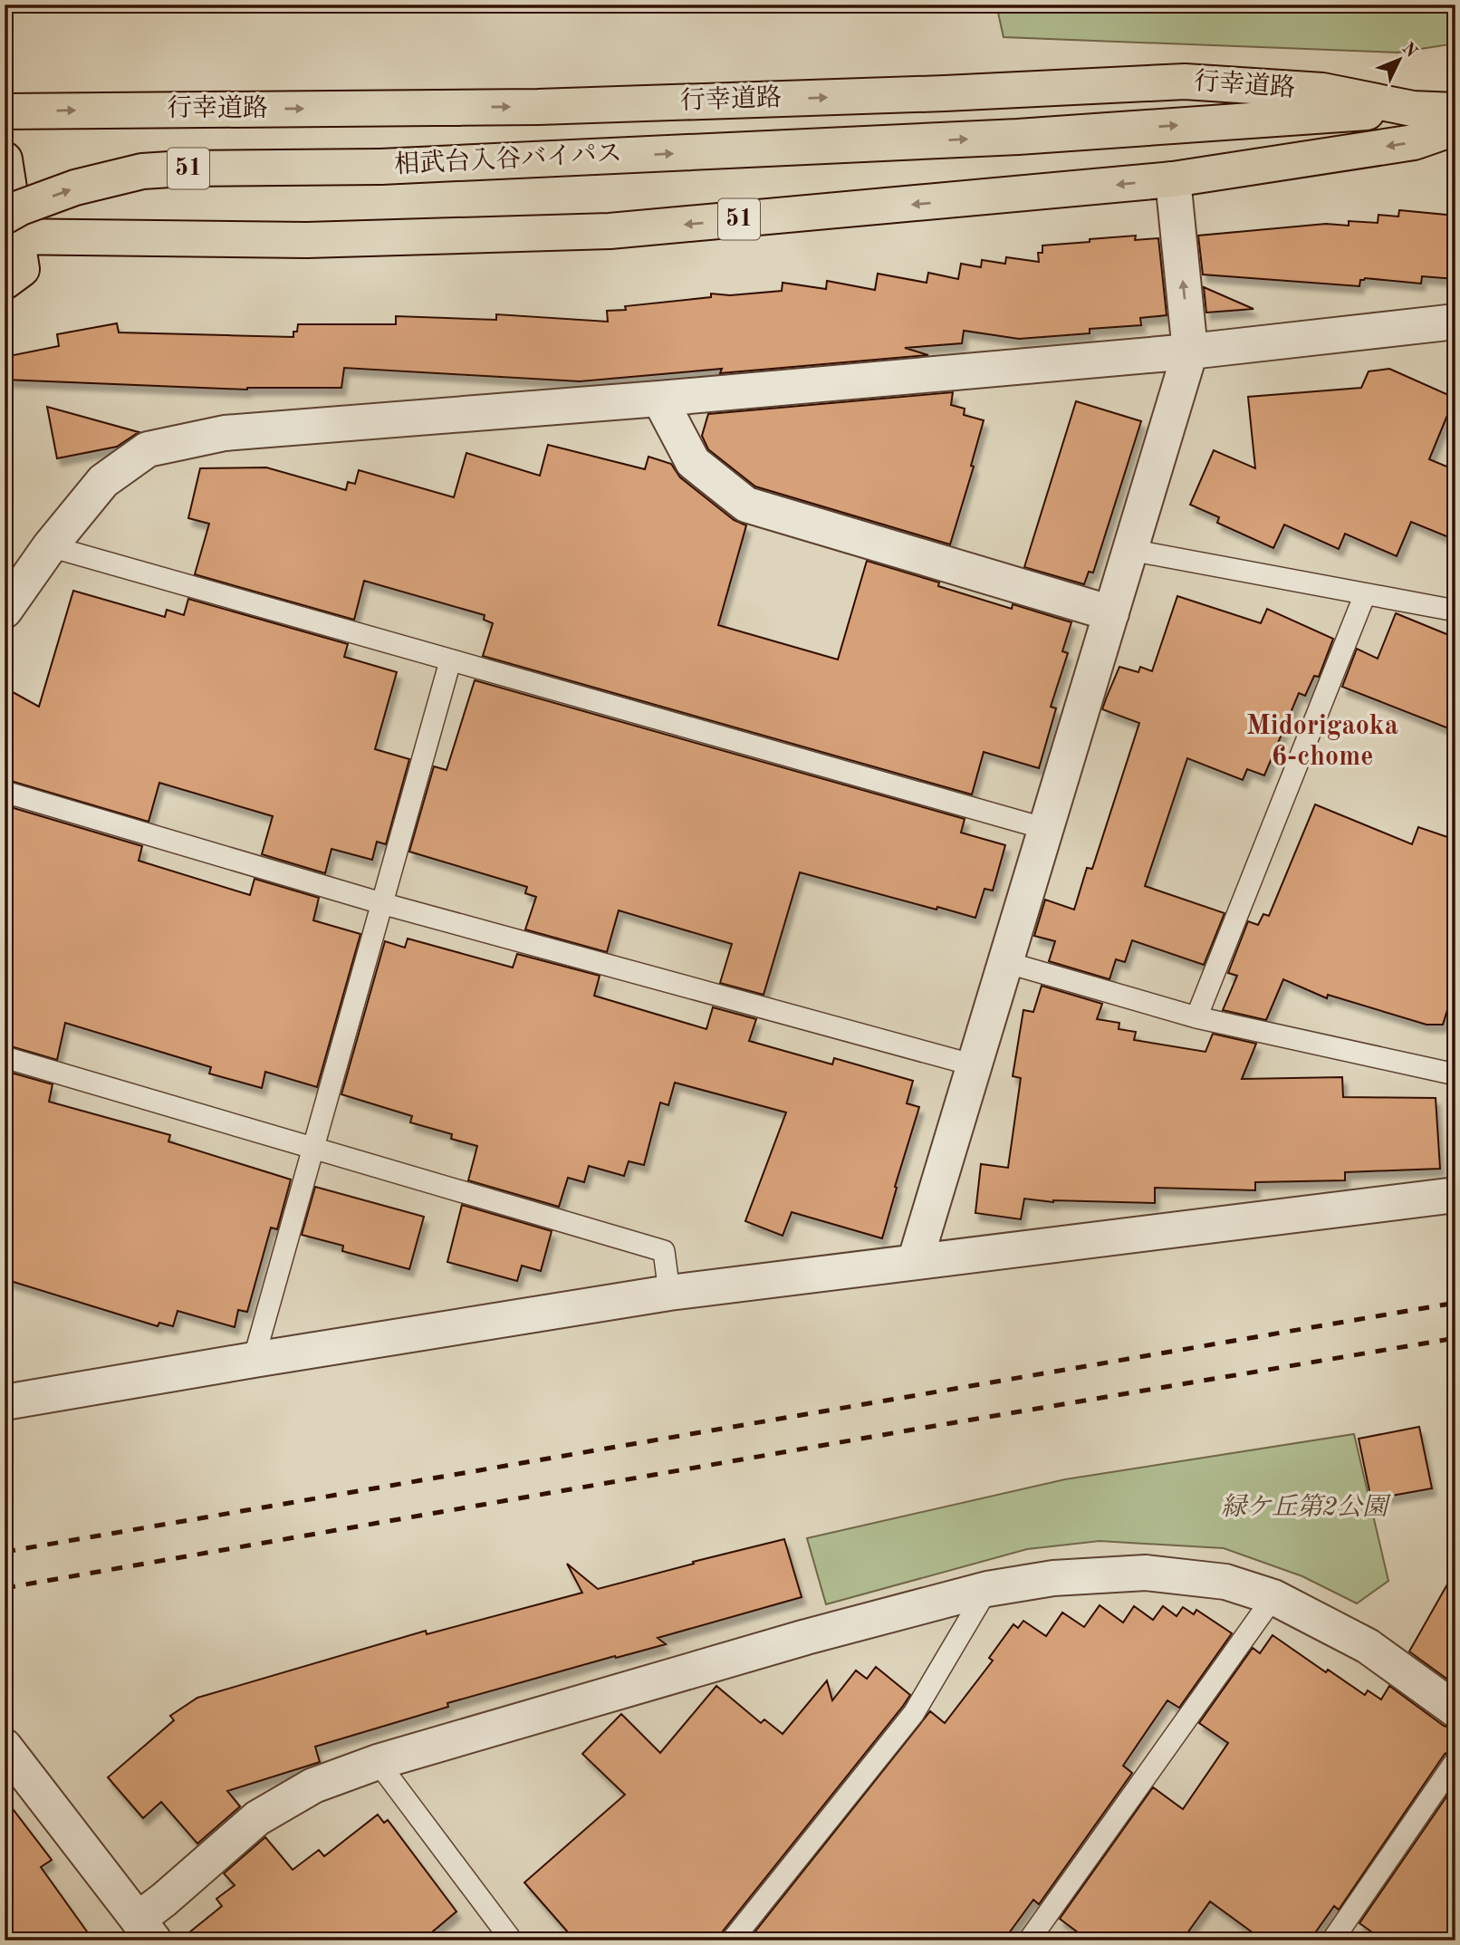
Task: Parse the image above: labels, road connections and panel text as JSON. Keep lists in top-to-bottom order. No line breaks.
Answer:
{"streets":{"main road":["行幸道路","相武台入谷バイパス","51"]},"crossings":[["行幸道路","相武台入谷バイパス"],["相武台入谷バイパス","51"]],"districts":["Midorigaoka 6-chome"],"parks":["緑ケ丘第2公園"],"north":"top right"}
